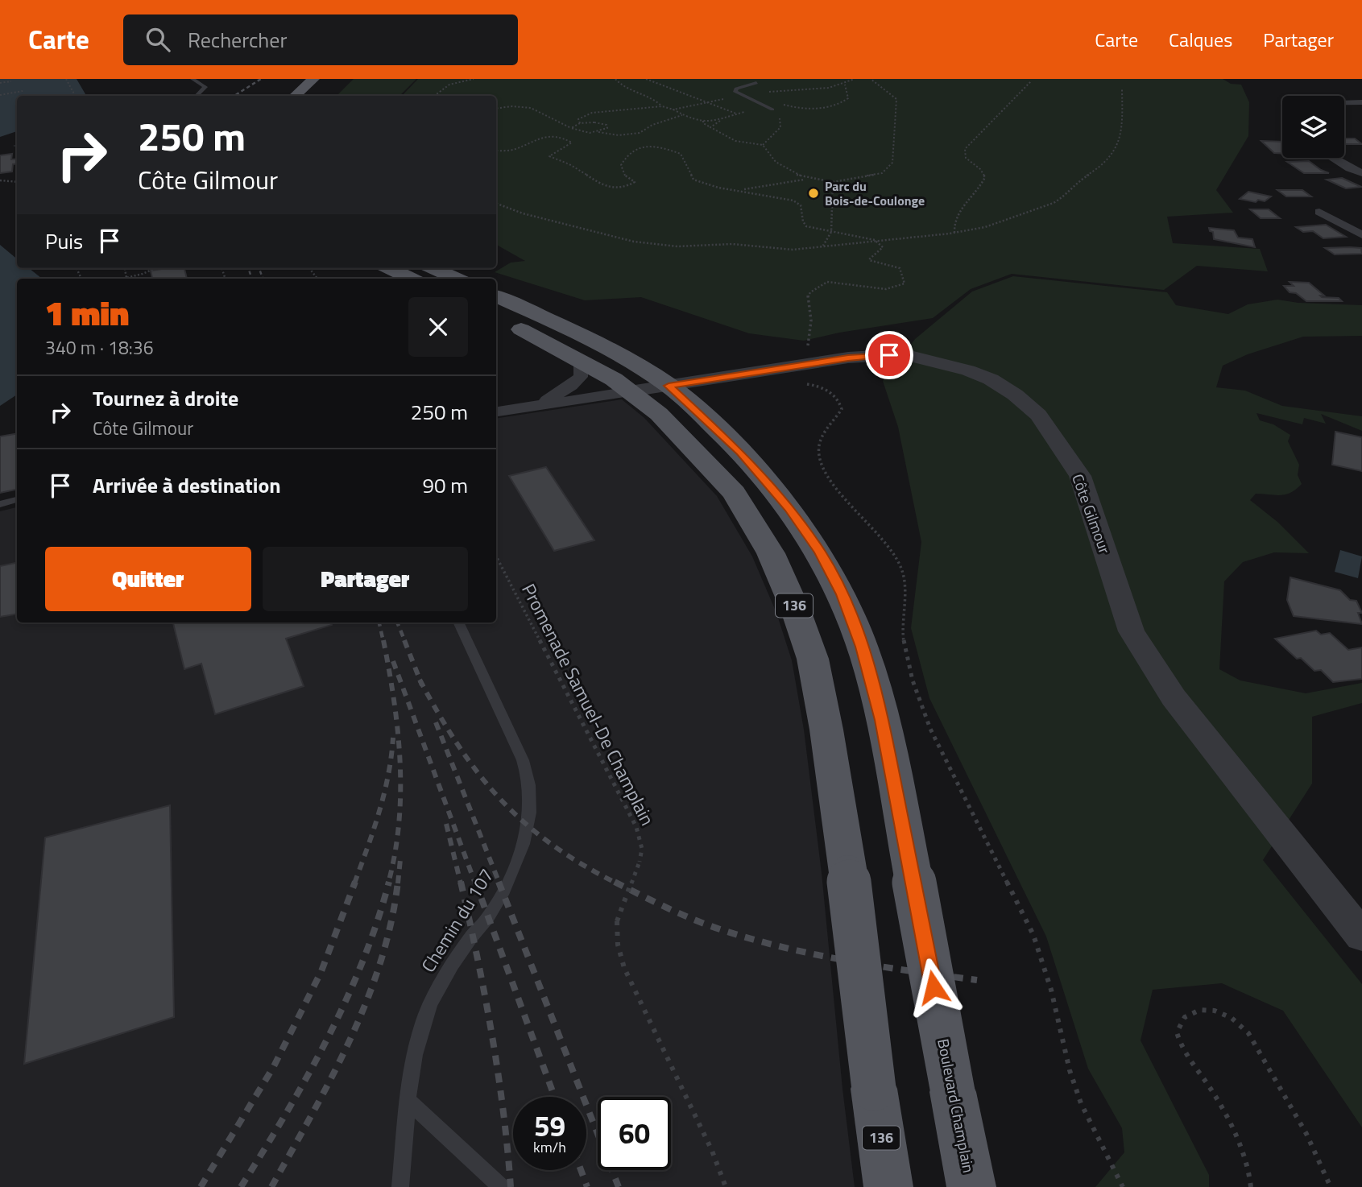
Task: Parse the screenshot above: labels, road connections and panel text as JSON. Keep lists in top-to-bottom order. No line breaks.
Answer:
{"streets":{"main road":["136","Boulevard Champlain"],"street":["Côte Gilmour"],"lane":["Chemin du 107"],"path":["Promenade Samuel-De Champlain"]},"crossings":[["Côte Gilmour","136"],["Côte Gilmour","Boulevard Champlain"]],"places":["Parc du Bois-de-Coulonge"],"page":{"header":"Carte","search":"Rechercher","nav":["Carte","Calques","Partager"],"turn":["250 m","Côte Gilmour"],"then":"Puis","heading":["1 min","340 m · 18:36"],"list":[{"name":"Tournez à droite","note":"Côte Gilmour","value":"250 m"},{"name":"Arrivée à destination","value":"90 m"}],"buttons":["Quitter","Partager"],"speed":"59 km/h","limit":"60"}}
